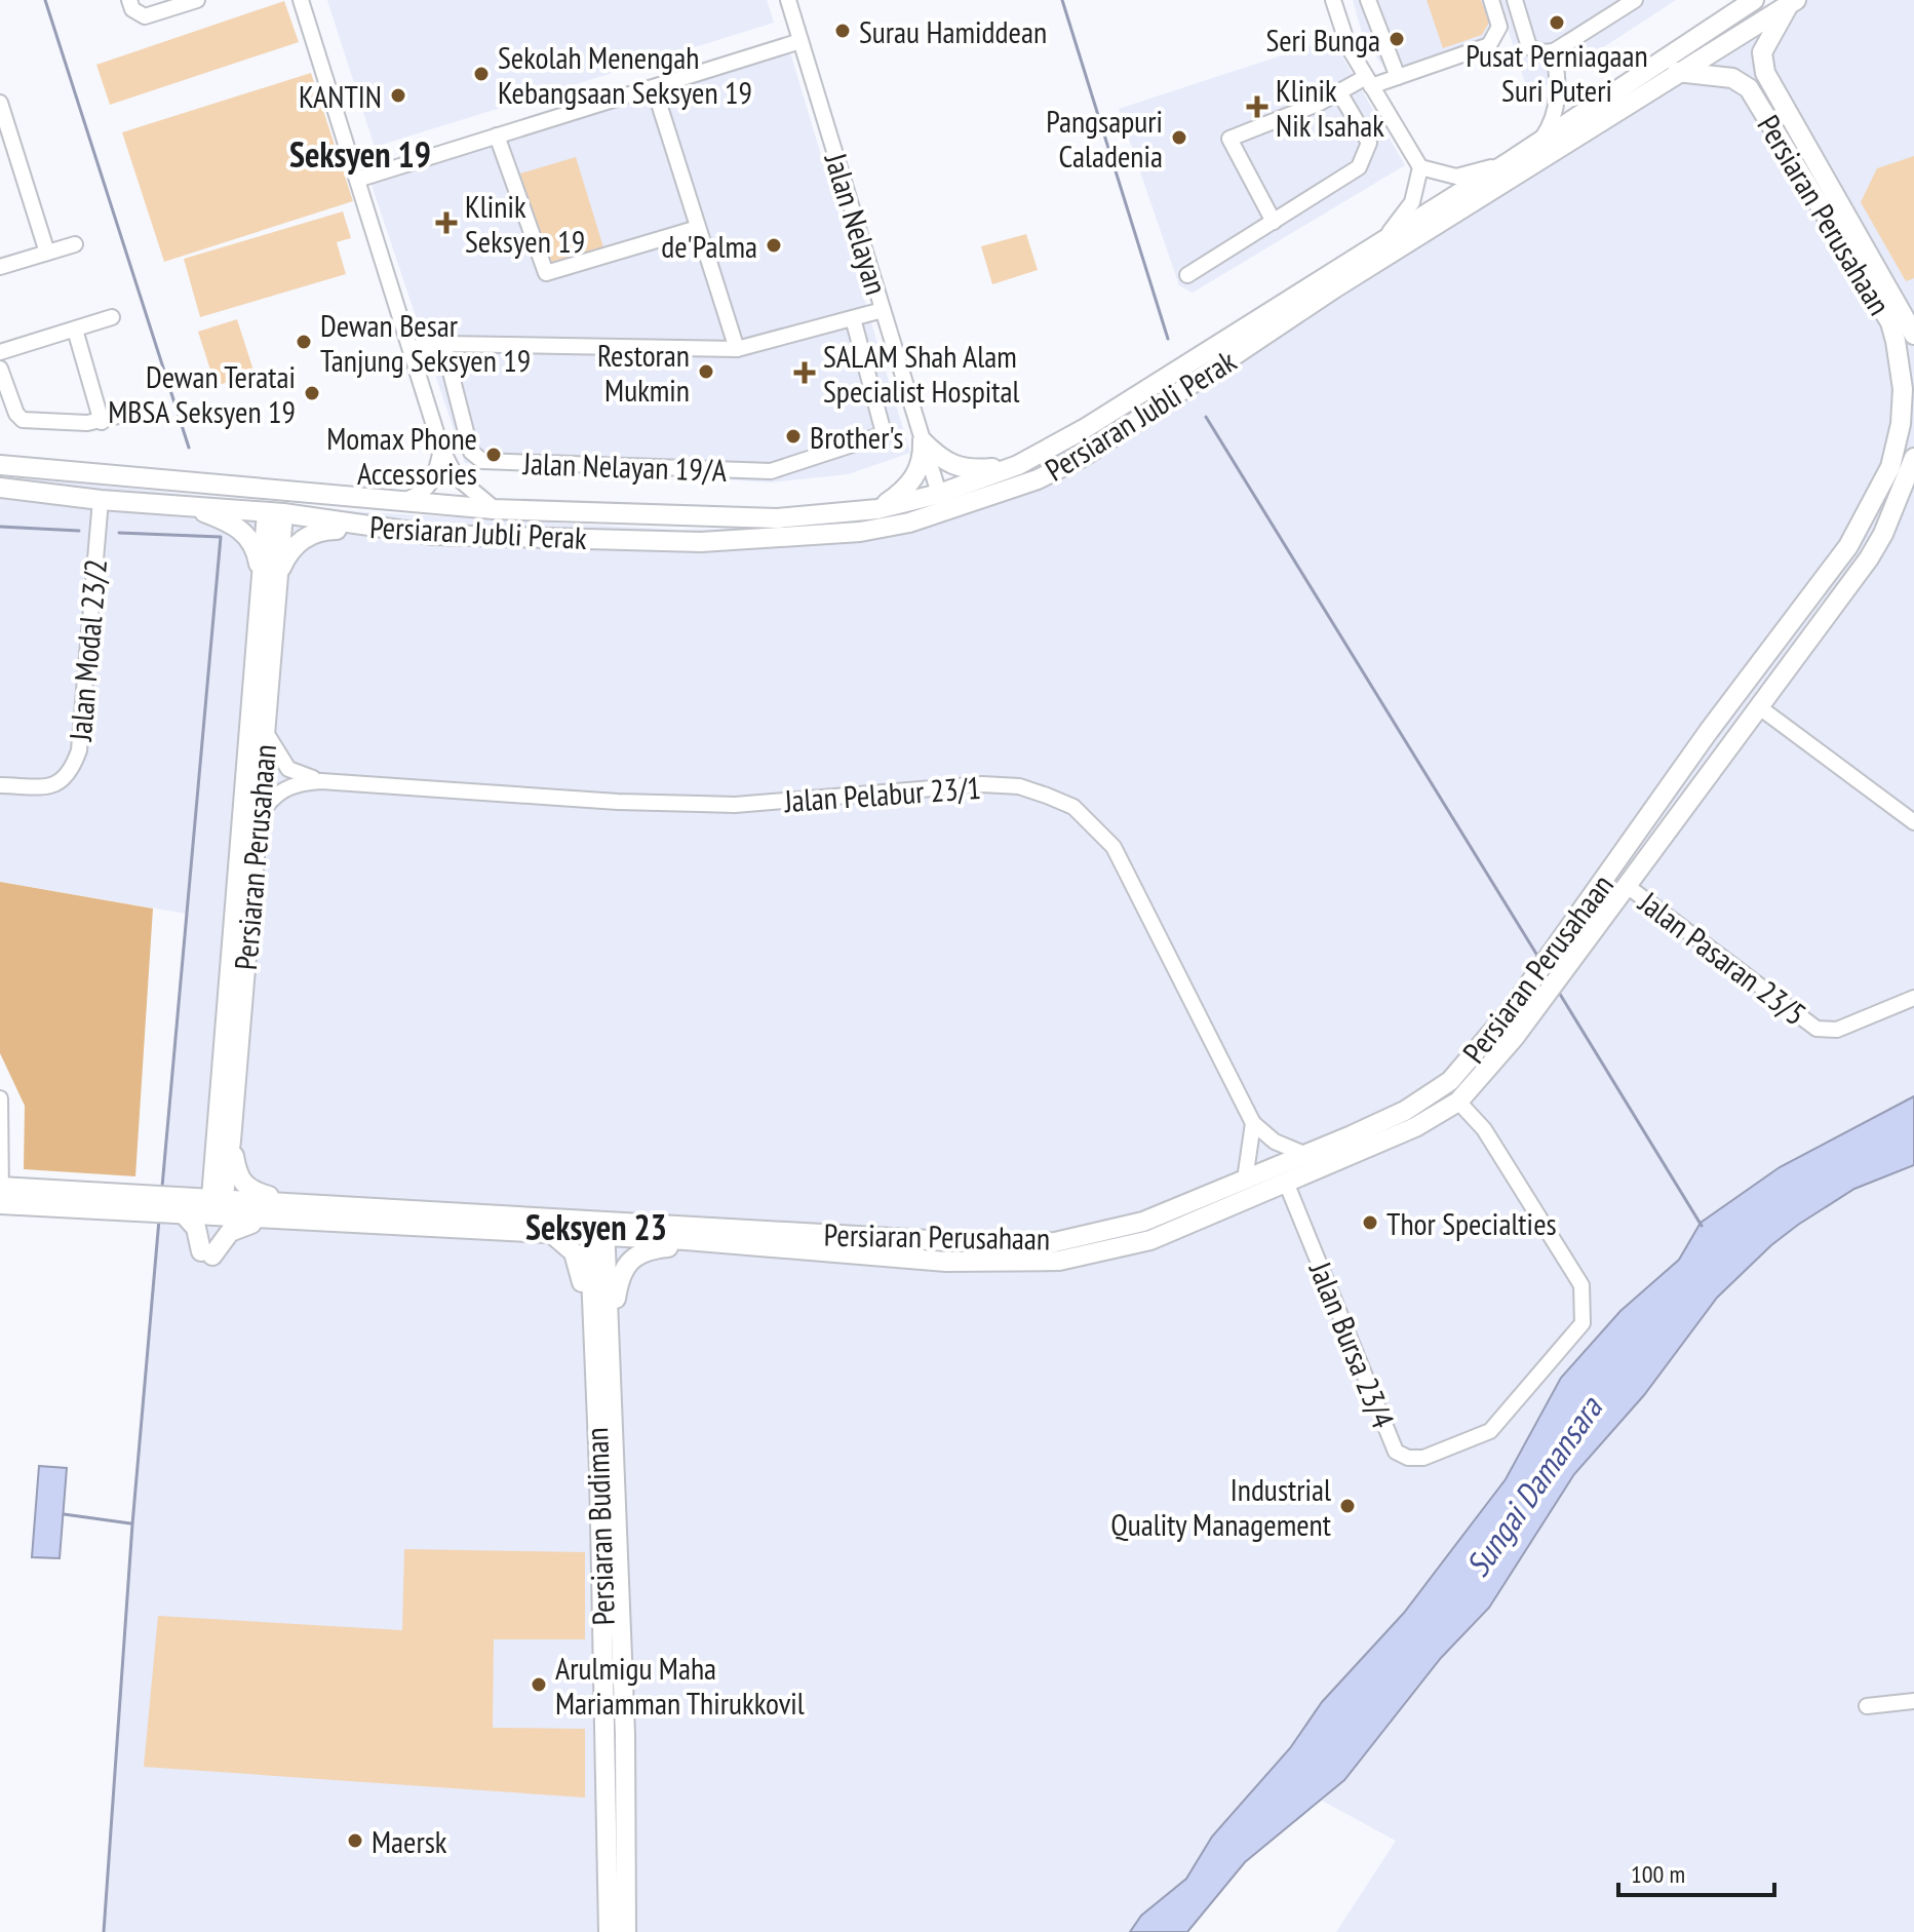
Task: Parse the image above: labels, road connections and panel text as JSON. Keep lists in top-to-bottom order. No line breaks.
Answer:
{"streets":{"main road":["Persiaran Perusahaan","Persiaran Jubli Perak","Persiaran Budiman"],"street":["Jalan Nelayan","Jalan Nelayan 19/A","Jalan Modal 23/2","Jalan Pelabur 23/1","Jalan Pasaran 23/5","Jalan Bursa 23/4"]},"crossings":[["Persiaran Perusahaan","Persiaran Jubli Perak"],["Persiaran Perusahaan","Jalan Pelabur 23/1"],["Persiaran Perusahaan","Jalan Pasaran 23/5"],["Persiaran Perusahaan","Jalan Bursa 23/4"],["Persiaran Perusahaan","Persiaran Budiman"],["Jalan Nelayan","Persiaran Jubli Perak"],["Persiaran Jubli Perak","Jalan Modal 23/2"]],"districts":["Seksyen 19","Seksyen 23"],"water":["Sungai Damansara"],"places":{"other":["Pusat Perniagaan Suri Puteri","Surau Hamiddean","Seri Bunga","Sekolah Menengah Kebangsaan Seksyen 19","KANTIN","Pangsapuri Caladenia","de'Palma","Dewan Besar Tanjung Seksyen 19","Restoran Mukmin","Dewan Teratai MBSA Seksyen 19","Brother's","Momax Phone Accessories","Thor Specialties","Industrial Quality Management","Arulmigu Maha Mariamman Thirukkovil","Maersk"],"health":["Klinik Nik Isahak","Klinik Seksyen 19","SALAM Shah Alam Specialist Hospital"]},"scale_bar":"100 m"}
